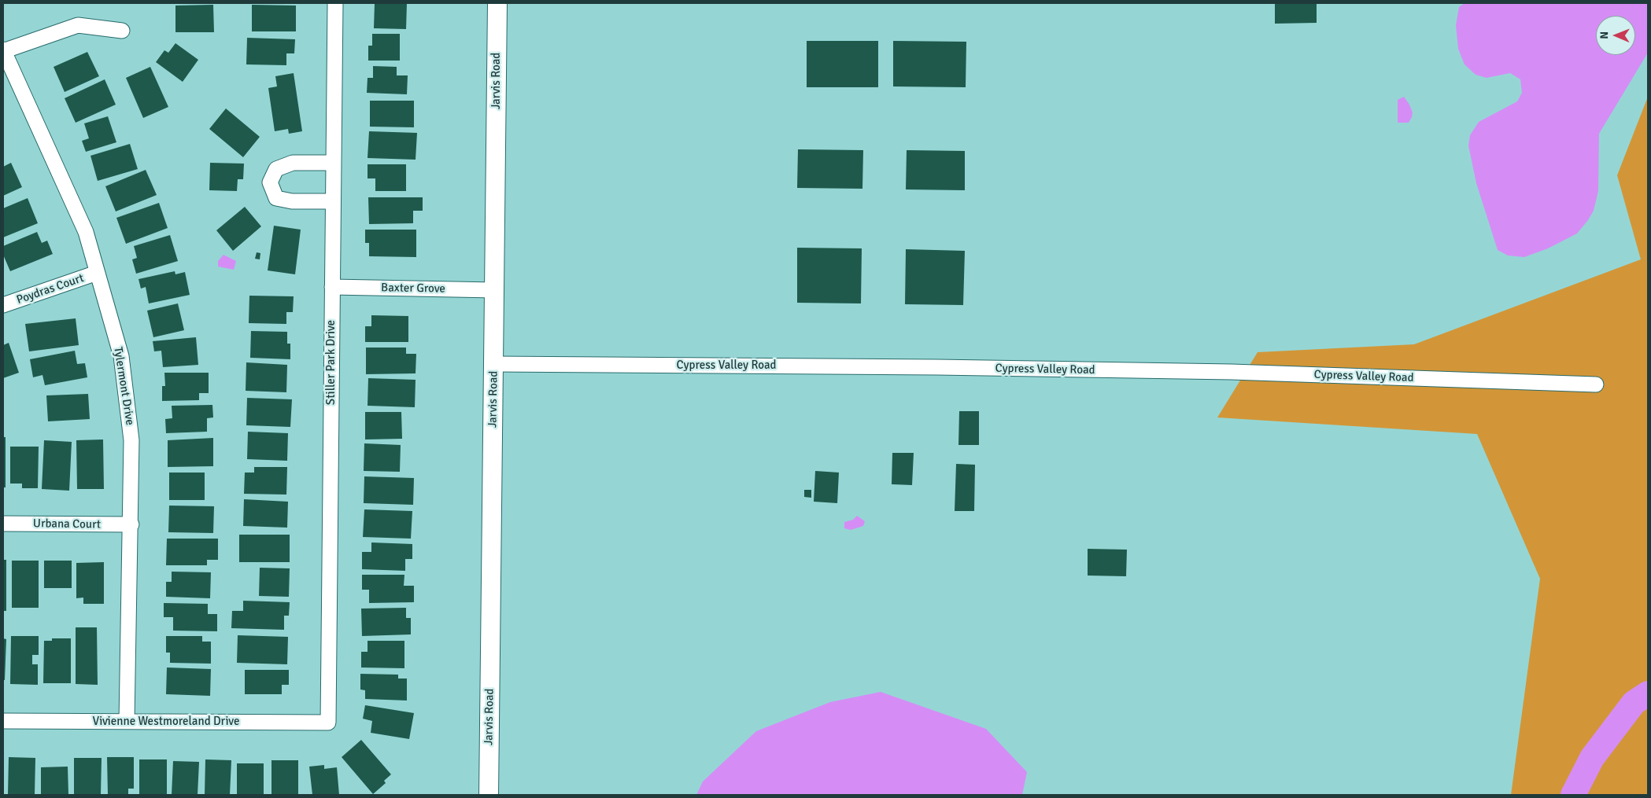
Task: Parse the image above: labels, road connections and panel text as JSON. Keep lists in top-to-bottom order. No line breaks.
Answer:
{"streets":{"street":["Jarvis Road","Baxter Grove","Poydras Court","Stiller Park Drive","Cypress Valley Road","Tylermont Drive","Urbana Court","Vivienne Westmoreland Drive"]},"crossings":[["Jarvis Road","Baxter Grove"],["Jarvis Road","Cypress Valley Road"],["Baxter Grove","Stiller Park Drive"],["Poydras Court","Tylermont Drive"],["Stiller Park Drive","Vivienne Westmoreland Drive"],["Tylermont Drive","Urbana Court"],["Tylermont Drive","Vivienne Westmoreland Drive"]],"north":"left"}
